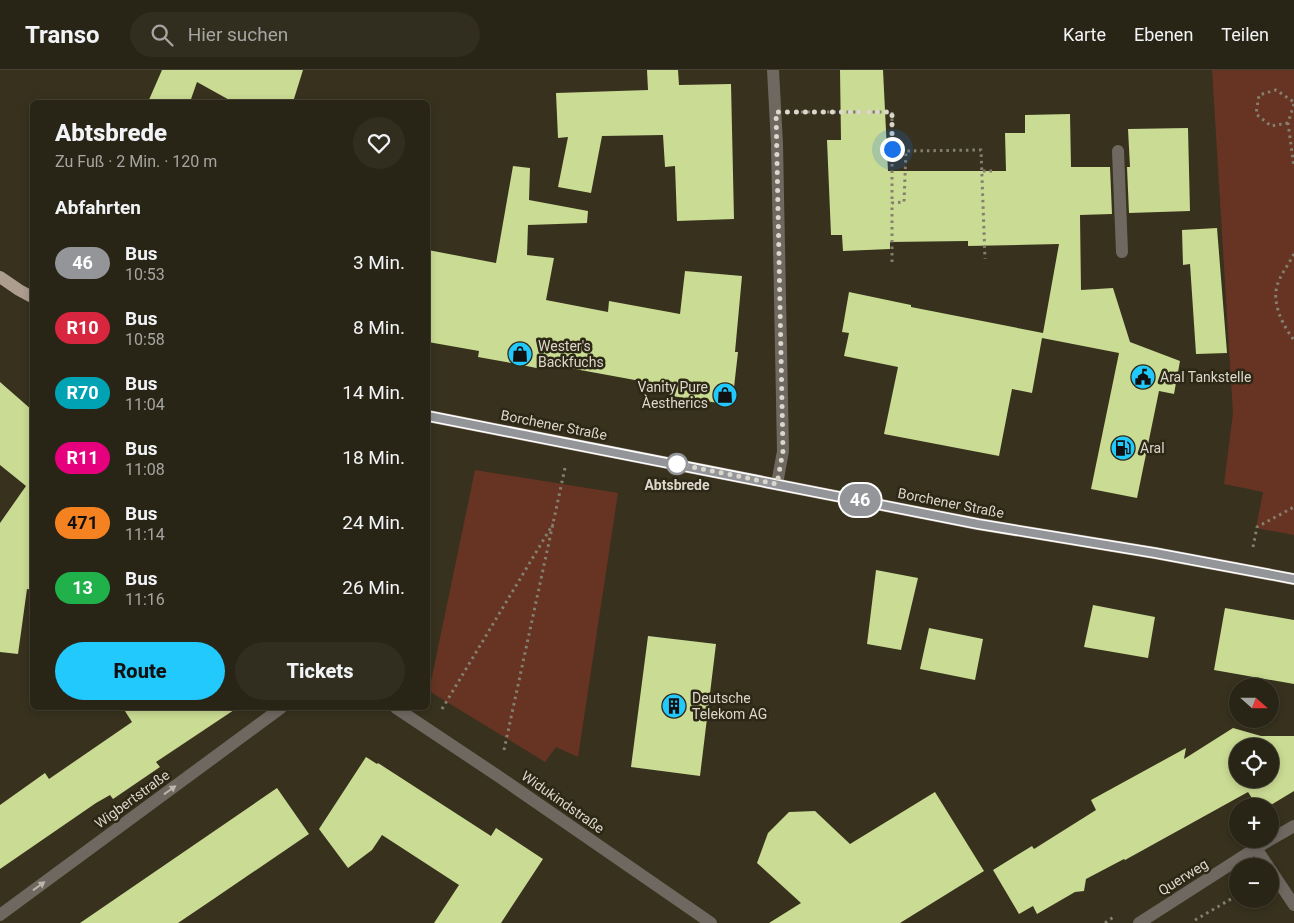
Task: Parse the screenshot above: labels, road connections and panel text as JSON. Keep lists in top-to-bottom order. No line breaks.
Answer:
{"streets":{"main road":["Borchener Straße"],"street":["Wigbertstraße","Widukindstraße","Querweg"]},"one_way":["Wigbertstraße"],"places":{"shop":["Wester's Backfuchs","Vanity Pure Àestherics"],"public building":["Aral Tankstelle"],"fuel station":["Aral"],"other":["Abtsbrede"],"building":["Deutsche Telekom AG"]},"lines":["bus line 46"],"north":"right","page":{"header":"Transo","search":"Hier suchen","nav":["Karte","Ebenen","Teilen"],"on_map":"46","heading":[["Abtsbrede","Zu Fuß · 2 Min. · 120 m"],"Abfahrten"],"list":[{"mark":"46","name":"Bus","note":"10:53","value":"3 Min."},{"mark":"R10","name":"Bus","note":"10:58","value":"8 Min."},{"mark":"R70","name":"Bus","note":"11:04","value":"14 Min."},{"mark":"R11","name":"Bus","note":"11:08","value":"18 Min."},{"mark":"471","name":"Bus","note":"11:14","value":"24 Min."},{"mark":"13","name":"Bus","note":"11:16","value":"26 Min."}],"buttons":["Route","Tickets"],"map_buttons":["+","−"]}}
